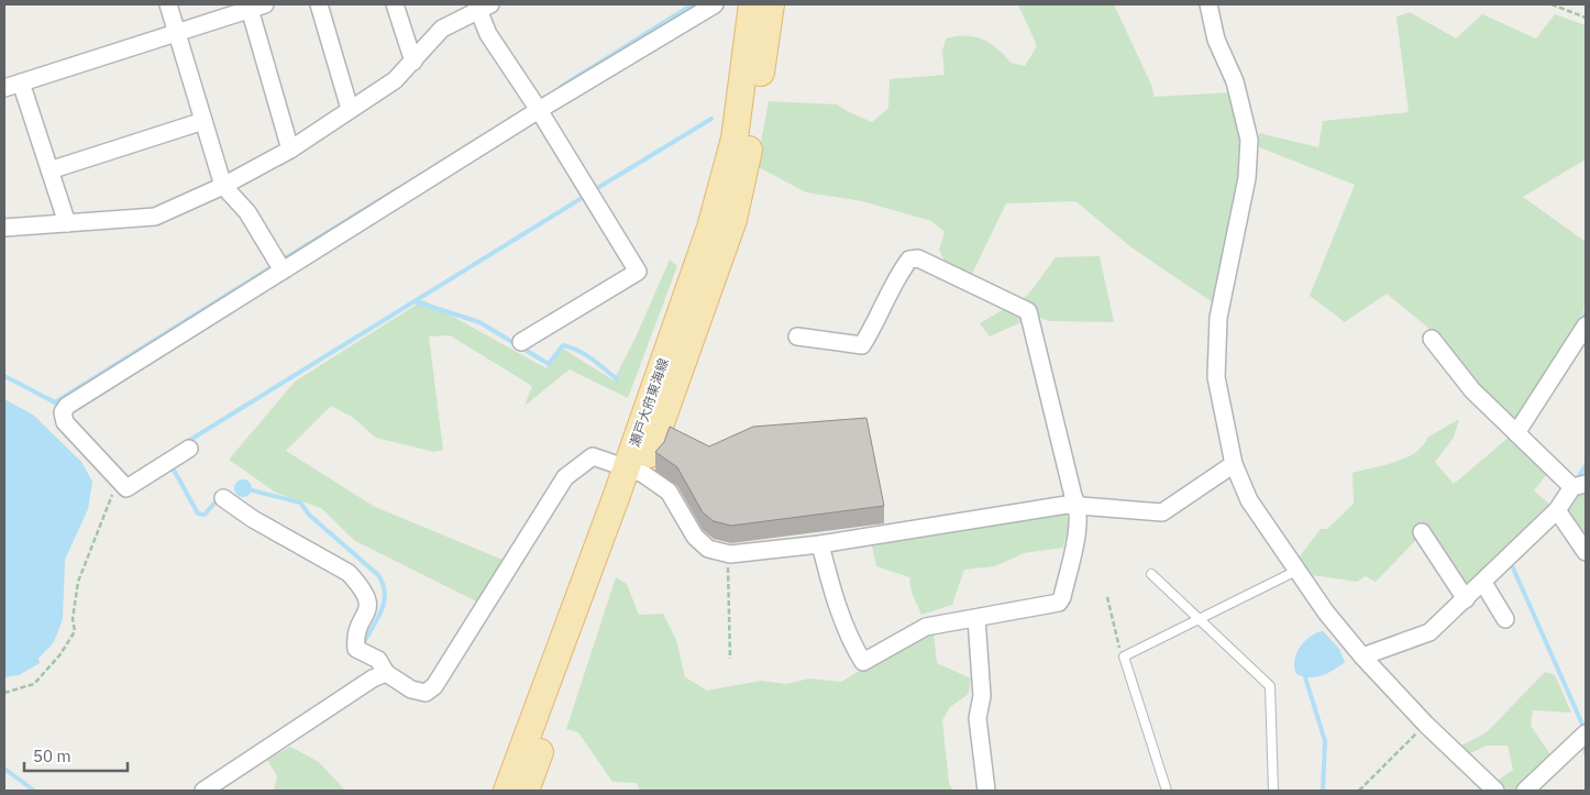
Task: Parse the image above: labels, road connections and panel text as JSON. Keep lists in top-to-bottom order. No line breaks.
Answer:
{"streets":{"main road":["瀬戸大府東海線"]},"scale_bar":"50 m"}
